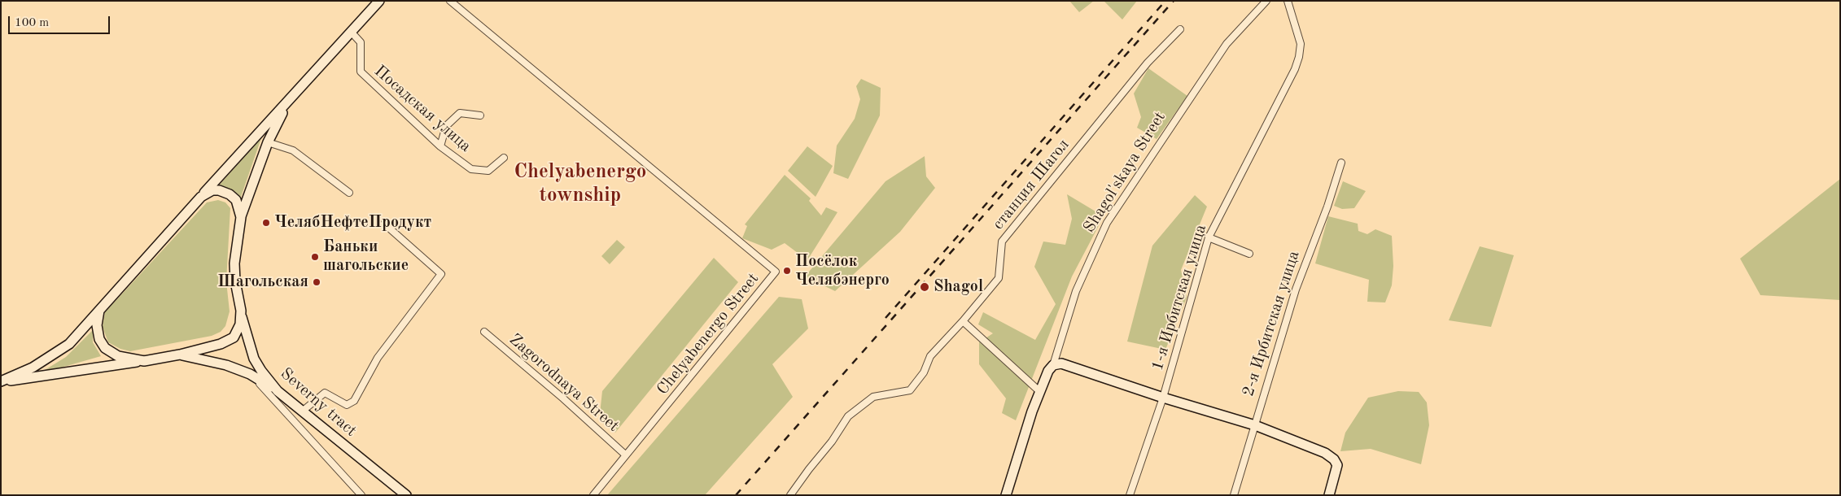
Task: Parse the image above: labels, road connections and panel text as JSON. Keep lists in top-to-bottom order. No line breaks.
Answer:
{"streets":{"main road":["Shagol'skaya Street","Severny tract"],"street":["Посадская улица","станция Шагол","1-я Ирбитская улица","2-я Ирбитская улица","Chelyabenergo Street","Zagorodnaya Street"]},"crossings":[["Chelyabenergo Street","Zagorodnaya Street"]],"districts":["Chelyabenergo township"],"places":["ЧелябНефтеПродукт","Баньки шагольские","Посёлок Челябэнерго","Шагольская","Shagol"],"scale_bar":"100 m"}
